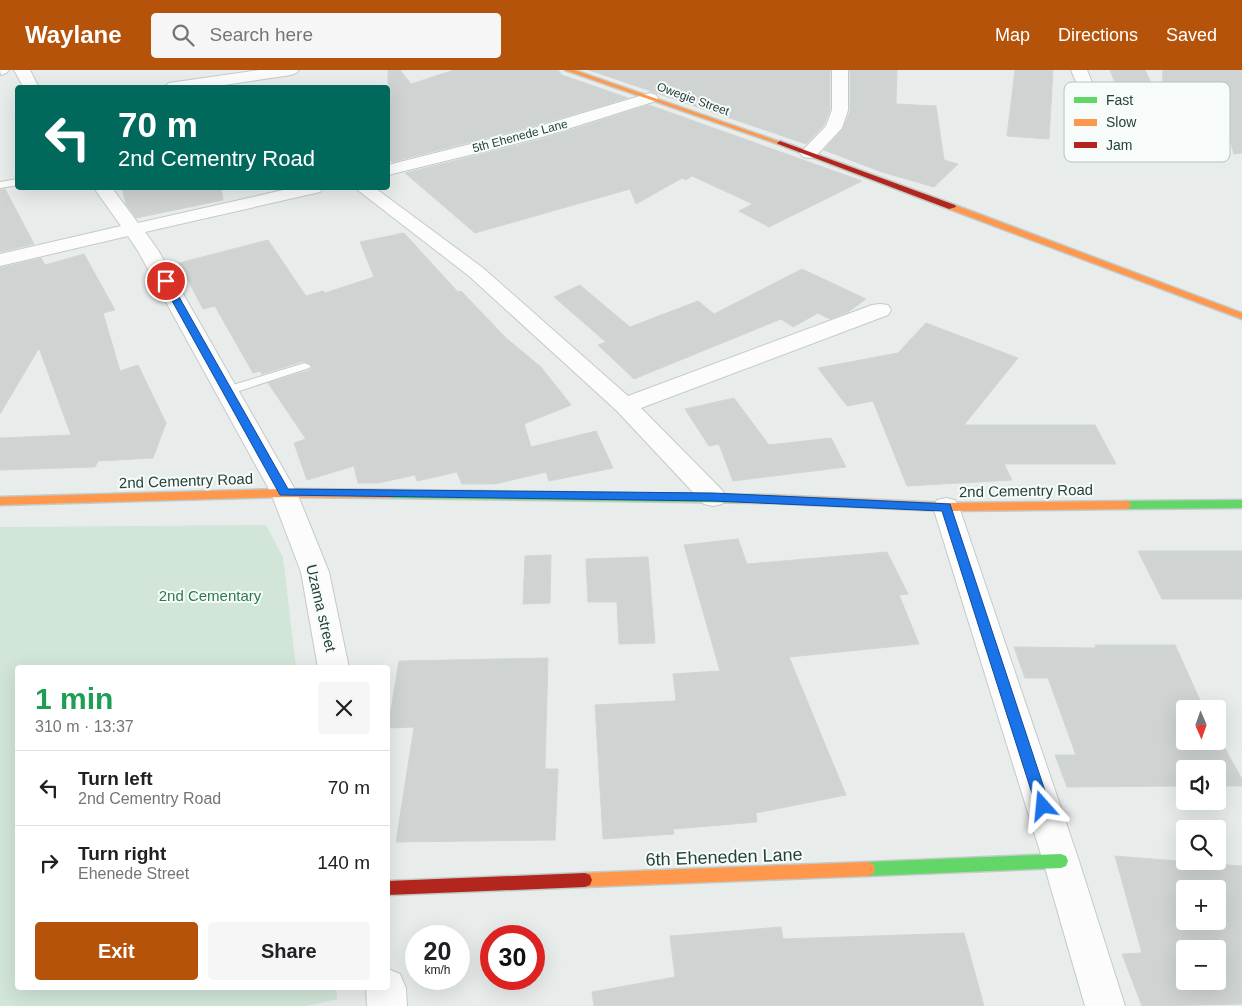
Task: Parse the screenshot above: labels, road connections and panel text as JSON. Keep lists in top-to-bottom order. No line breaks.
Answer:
{"streets":{"street":["Owegie Street","5th Ehenede Lane","2nd Cementry Road","Uzama street","6th Eheneden Lane"]},"crossings":[["Owegie Street","5th Ehenede Lane"],["2nd Cementry Road","Uzama street"]],"parks":["2nd Cementary"],"legend":["Fast","Slow","Jam"],"north":"bottom","page":{"header":"Waylane","search":"Search here","nav":["Map","Directions","Saved"],"turn":["70 m","2nd Cementry Road"],"heading":["1 min","310 m · 13:37"],"map_buttons":["+","−"],"list":[{"name":"Turn left","note":"2nd Cementry Road","value":"70 m"},{"name":"Turn right","note":"Ehenede Street","value":"140 m"}],"buttons":["Exit","Share"],"speed":"20 km/h","limit":"30"}}
